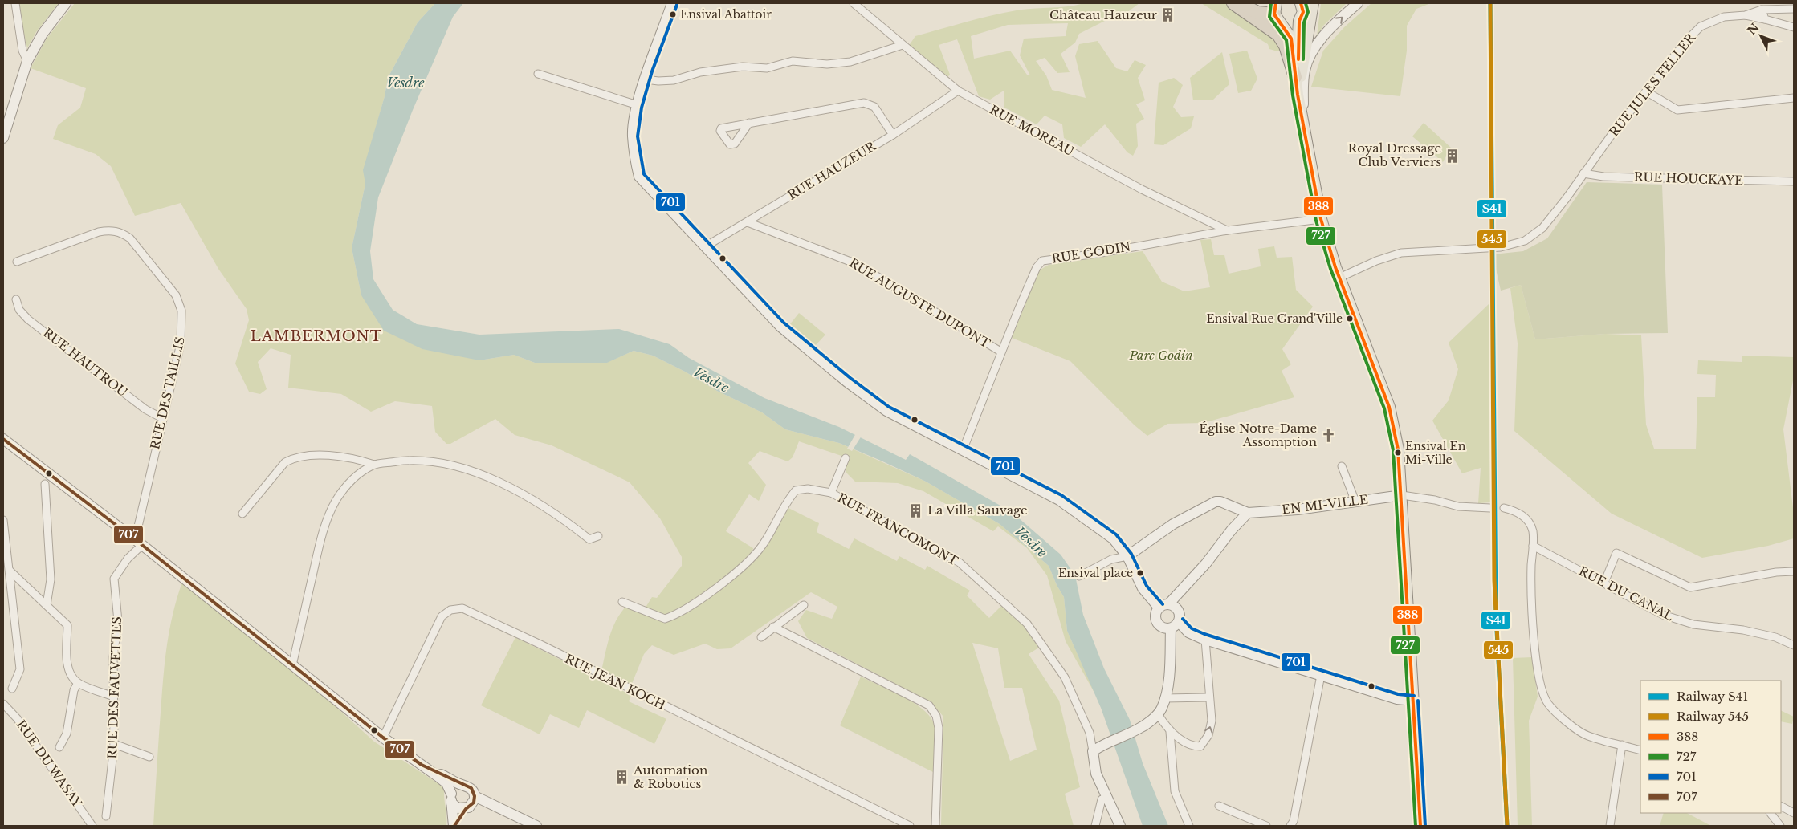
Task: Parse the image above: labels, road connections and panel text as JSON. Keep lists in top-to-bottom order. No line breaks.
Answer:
{"streets":{"street":["RUE JULES FELLER","RUE MOREAU","RUE HAUZEUR","RUE HOUCKAYE","RUE GODIN","RUE AUGUSTE DUPONT","RUE HAUTROU","RUE DES TAILLIS","EN MI-VILLE","RUE FRANCOMONT","RUE DU CANAL","RUE JEAN KOCH","RUE DES FAUVETTES","RUE DU WASAY"]},"crossings":[["RUE JULES FELLER","RUE HOUCKAYE"],["RUE MOREAU","RUE HAUZEUR"],["RUE MOREAU","RUE GODIN"],["RUE HAUZEUR","RUE AUGUSTE DUPONT"],["RUE GODIN","RUE AUGUSTE DUPONT"],["RUE HAUTROU","RUE DES TAILLIS"],["RUE DES TAILLIS","RUE DES FAUVETTES"]],"districts":["LAMBERMONT"],"water":["Vesdre"],"parks":["Parc Godin"],"places":{"other":["Ensival Abattoir","Ensival Rue Grand'Ville","Ensival En Mi-Ville","Ensival place"],"building":["Château Hauzeur","Royal Dressage Club Verviers","La Villa Sauvage","Automation & Robotics"],"church":["Église Notre-Dame Assomption"]},"lines":["rail line S41","rail line 545","transit line 388","transit line 727","transit line 701","transit line 707"],"legend":["Railway S41","Railway 545","388","727","701","707"],"north":"top left"}
